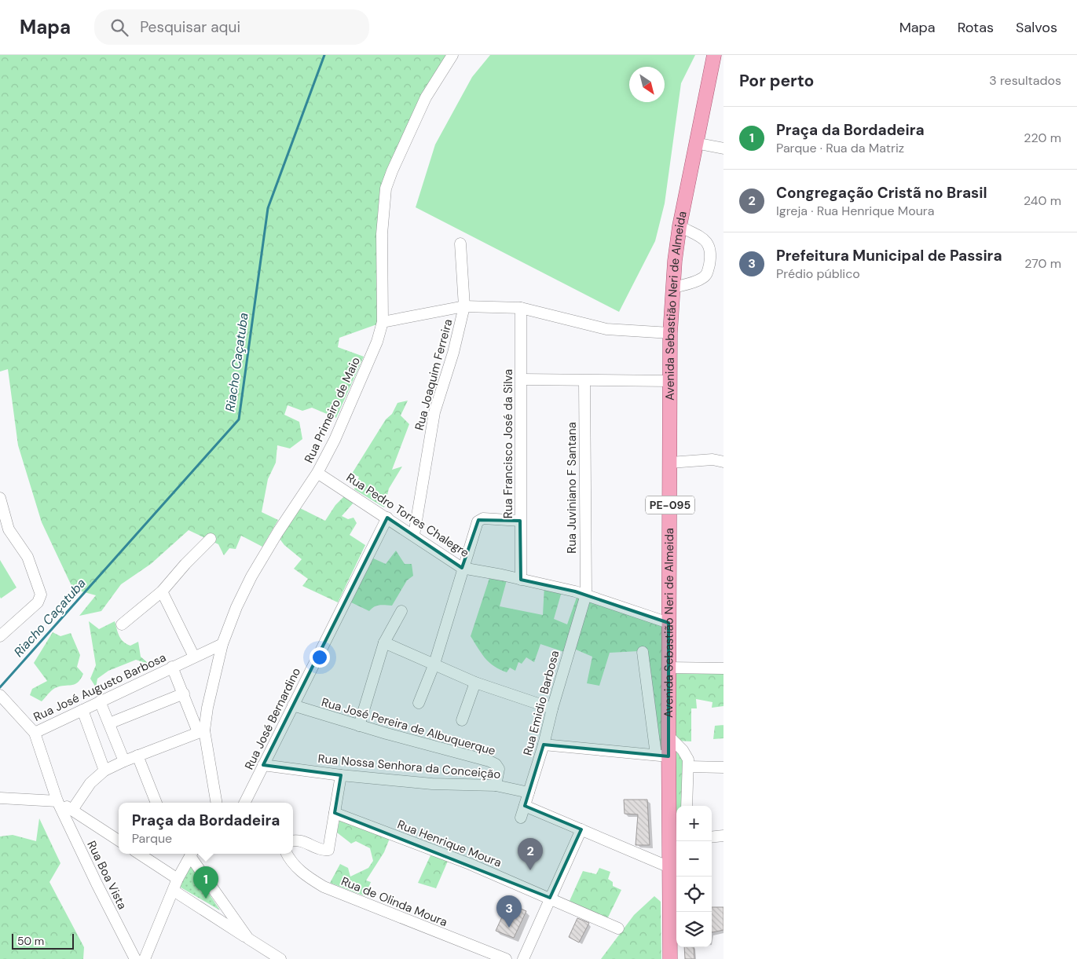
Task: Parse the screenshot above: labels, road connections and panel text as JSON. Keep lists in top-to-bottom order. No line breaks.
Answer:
{"streets":{"main road":["Avenida Sebastião Neri de Almeida","PE-095"],"street":["Rua Joaquim Ferreira","Rua Primeiro de Maio","Rua Francisco José da Silva","Rua Juviniano F Santana","Rua Pedro Torres Chalegre","Rua José Augusto Barbosa","Rua Emidio Barbosa","Rua José Bernardino","Rua José Pereira de Albuquerque","Rua Nossa Senhora da Conceição","Rua Henrique Moura","Rua Boa Vista","Rua de Olinda Moura"]},"crossings":[["Avenida Sebastião Neri de Almeida","Rua Pedro Torres Chalegre"],["Rua Joaquim Ferreira","Rua Pedro Torres Chalegre"],["Rua Primeiro de Maio","Rua Pedro Torres Chalegre"],["Rua Primeiro de Maio","Rua José Augusto Barbosa"],["Rua Francisco José da Silva","Rua Pedro Torres Chalegre"],["Rua Juviniano F Santana","Rua Pedro Torres Chalegre"],["Rua Juviniano F Santana","Rua Emidio Barbosa"],["Rua Pedro Torres Chalegre","Rua Emidio Barbosa"],["Rua Pedro Torres Chalegre","Rua José Bernardino"],["Rua José Augusto Barbosa","Rua Boa Vista"],["Rua Emidio Barbosa","Rua Nossa Senhora da Conceição"],["Rua José Bernardino","Rua José Pereira de Albuquerque"],["Rua José Bernardino","Rua Nossa Senhora da Conceição"],["Rua José Pereira de Albuquerque","Rua Nossa Senhora da Conceição"]],"water":["Riacho Caçatuba"],"scale_bar":"50 m","north":"bottom right","page":{"header":"Mapa","search":"Pesquisar aqui","nav":["Mapa","Rotas","Salvos"],"heading":["Por perto","3 resultados"],"list":[{"mark":"1","name":"Praça da Bordadeira","note":"Parque · Rua da Matriz","value":"220 m"},{"mark":"2","name":"Congregação Cristã no Brasil","note":"Igreja · Rua Henrique Moura","value":"240 m"},{"mark":"3","name":"Prefeitura Municipal de Passira","note":"Prédio público","value":"270 m"}],"popup":["Praça da Bordadeira","Parque"],"map_buttons":["+","−"],"pins":["2","1","3"],"scale":"50 m"}}
